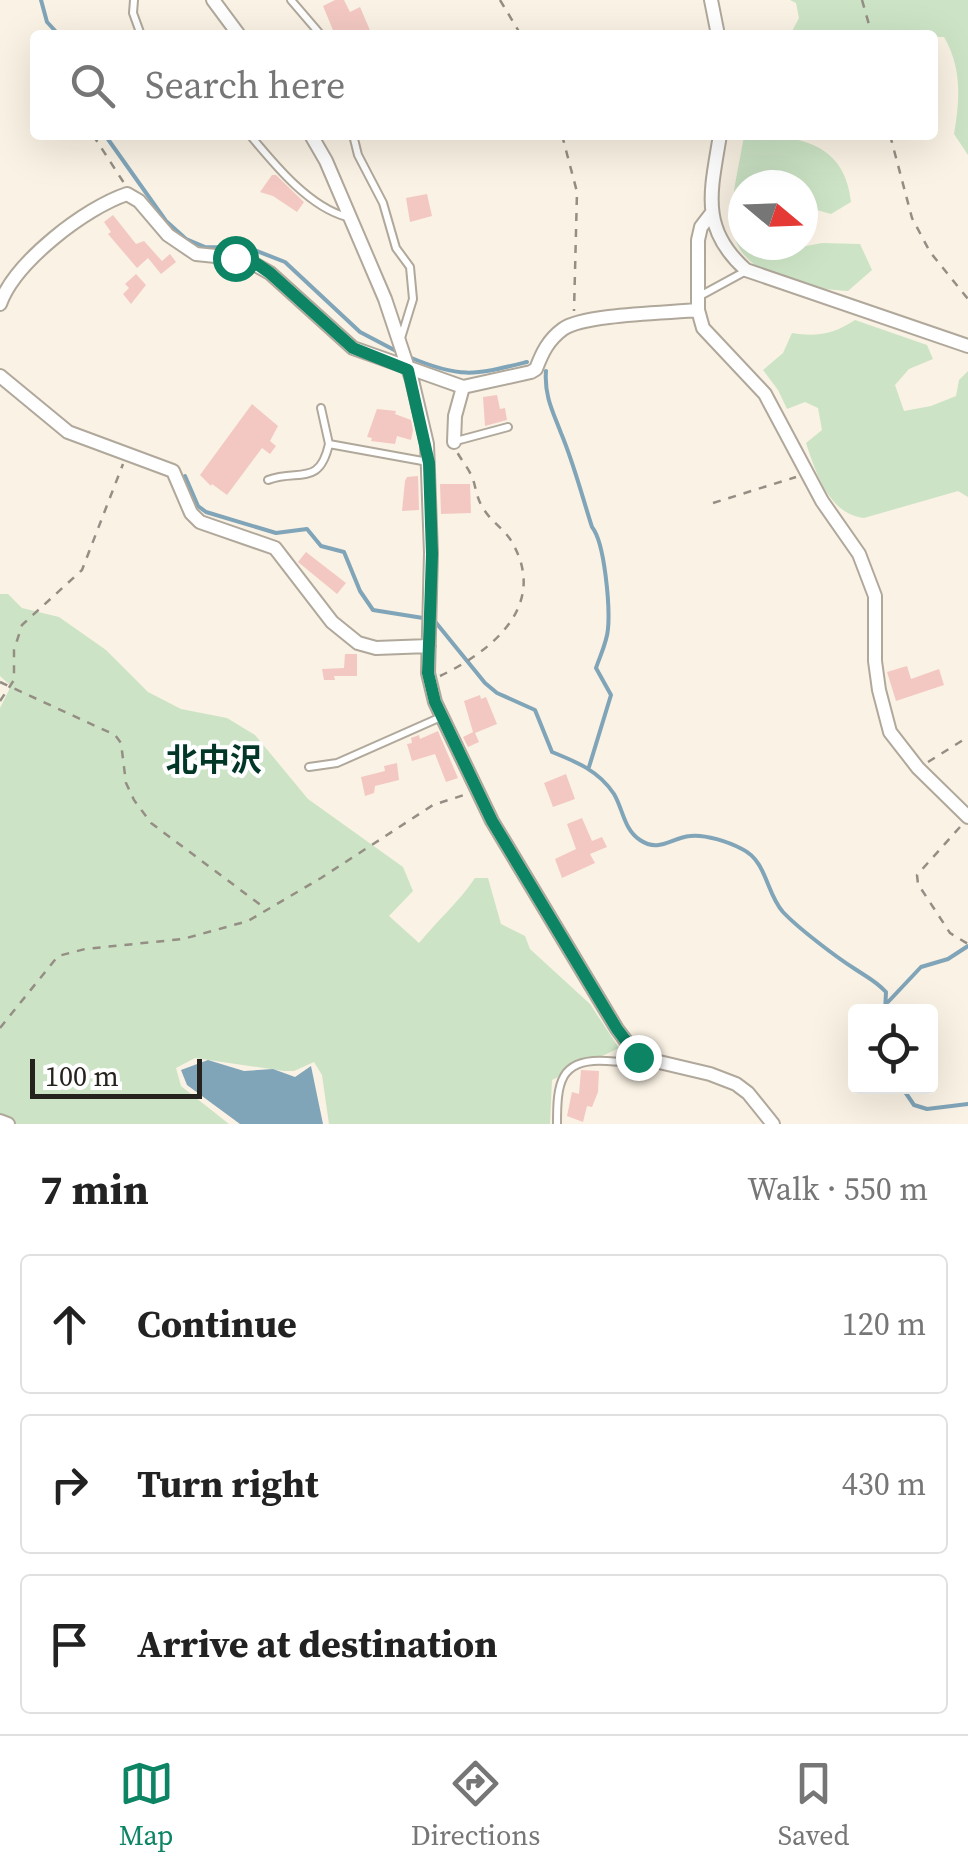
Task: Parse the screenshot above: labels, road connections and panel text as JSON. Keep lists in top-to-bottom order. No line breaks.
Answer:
{"districts":["北中沢"],"scale_bar":"100 m","north":"right","page":{"search":"Search here","scale":"100 m","heading":["7 min","Walk · 550 m"],"list":[["Continue","120 m"],["Turn right","430 m"],"Arrive at destination"],"nav":["Map","Directions","Saved"]}}
